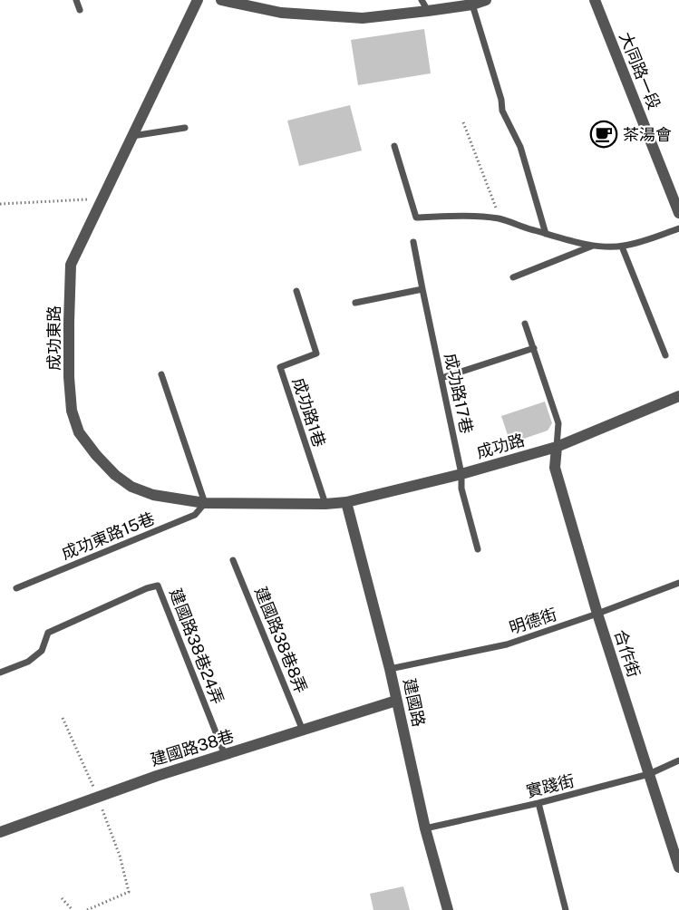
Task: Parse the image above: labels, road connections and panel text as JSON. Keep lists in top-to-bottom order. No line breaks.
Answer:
{"streets":{"street":["大同路一段","成功東路","成功路","合作街","建國路","建國路38巷"],"lane":["成功路17巷","成功路1巷","成功東路15巷","明德街","建國路38巷8弄","建國路38巷24弄","實踐街"]},"crossings":[["成功東路","成功路1巷"],["成功東路","成功路"],["成功東路","成功東路15巷"],["成功路17巷","成功路"],["成功路1巷","成功路"],["成功路","合作街"],["成功路","建國路"],["明德街","合作街"],["明德街","建國路"],["建國路38巷8弄","建國路38巷"],["建國路38巷24弄","建國路38巷"],["合作街","實踐街"],["建國路","建國路38巷"],["建國路","實踐街"]],"places":{"cafe":["茶湯會"]}}
